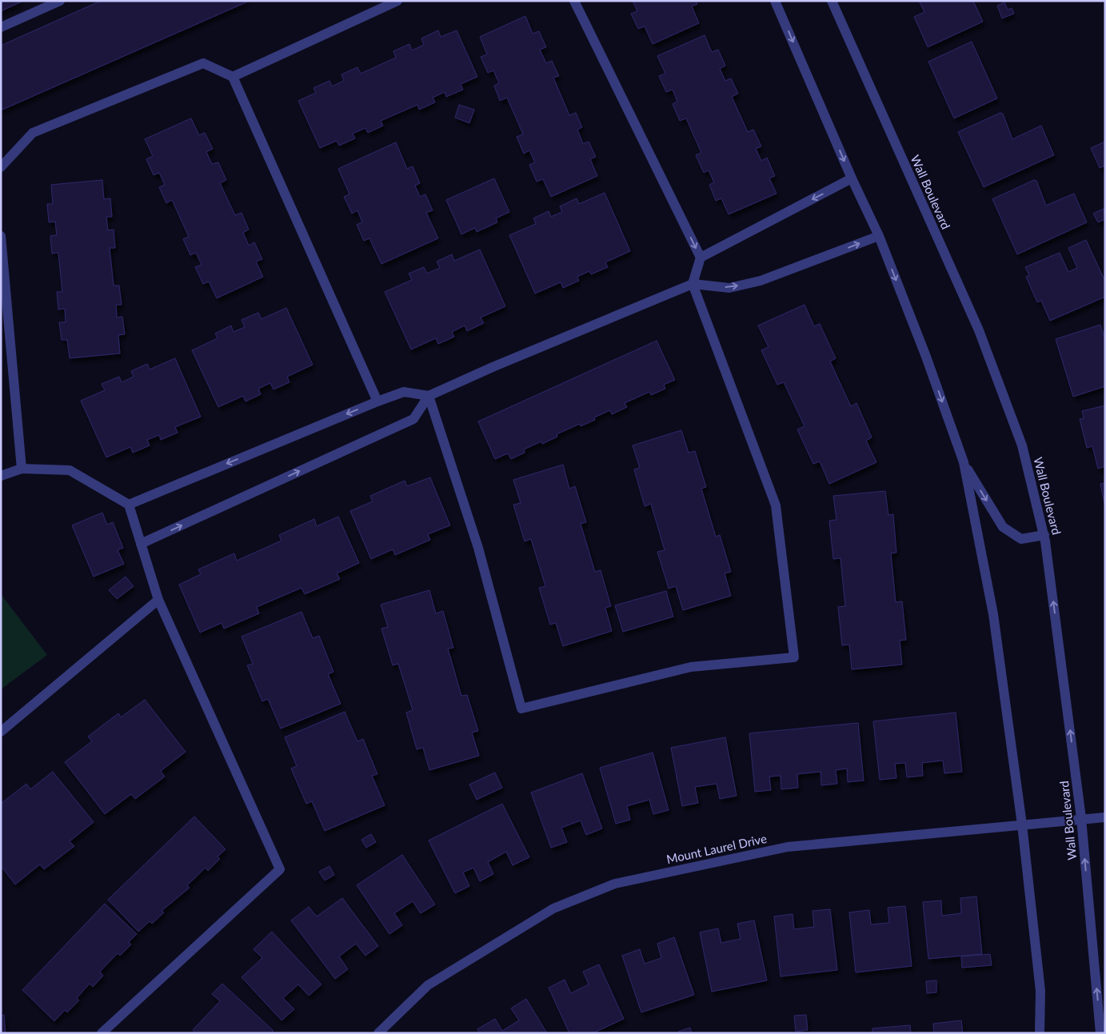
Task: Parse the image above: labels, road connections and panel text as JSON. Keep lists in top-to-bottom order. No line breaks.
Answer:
{"streets":{"street":["Wall Boulevard","Mount Laurel Drive"]},"crossings":[["Wall Boulevard","Mount Laurel Drive"]]}
